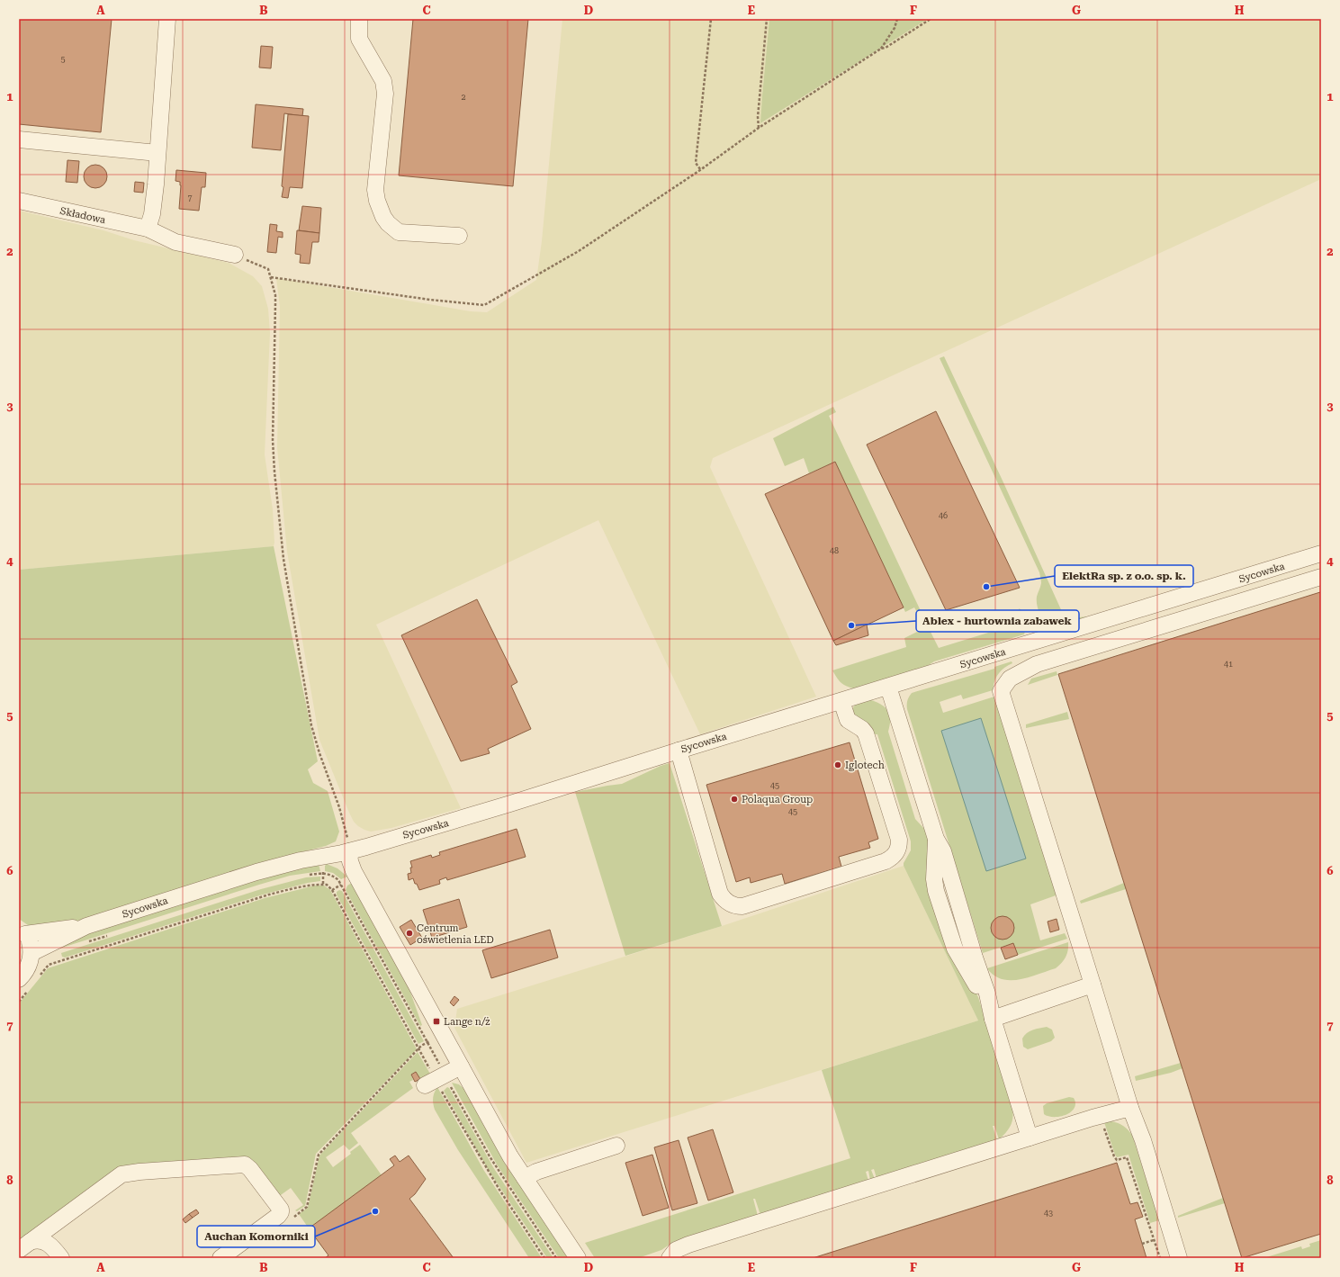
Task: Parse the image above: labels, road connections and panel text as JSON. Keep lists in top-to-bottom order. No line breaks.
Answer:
{"streets":{"street":["Składowa","Sycowska"]},"places":{"other":["ElektRa sp. z o.o. sp. k.","Ablex - hurtownia zabawek","Iglotech","Polaqua Group","Centrum oświetlenia LED","Auchan Komorniki"],"transit":["Lange n/ż"]},"house_numbers":["5","2","7","46","48","41","45","45","43"],"grid":{"columns":["A","B","C","D","E","F","G","H"],"rows":["1","2","3","4","5","6","7","8"]}}
